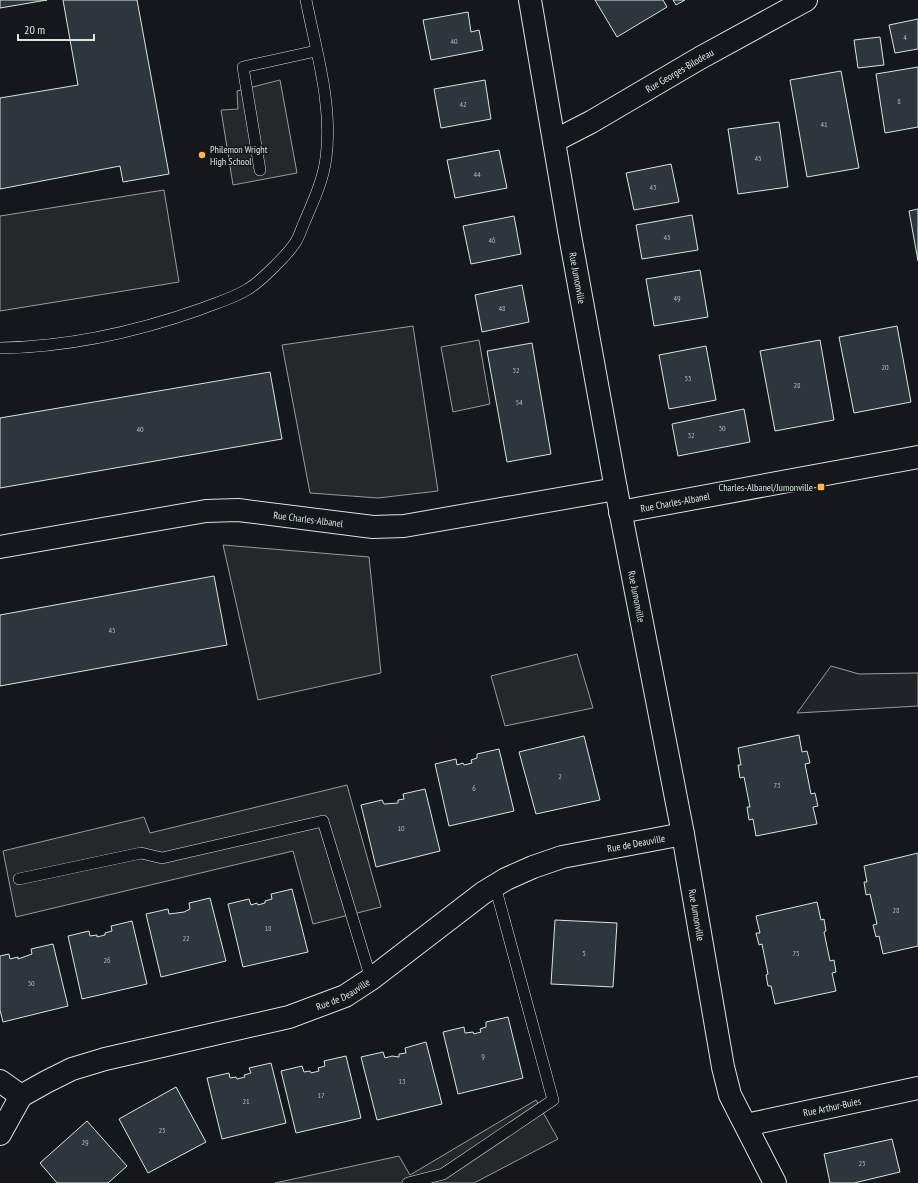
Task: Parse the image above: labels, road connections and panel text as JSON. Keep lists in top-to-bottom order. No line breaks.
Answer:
{"streets":{"street":["Rue Georges-Bilodeau","Rue Jumonville","Rue Charles-Albanel","Rue de Deauville","Rue Arthur-Buies"]},"crossings":[["Rue Georges-Bilodeau","Rue Jumonville"],["Rue Jumonville","Rue Charles-Albanel"],["Rue Jumonville","Rue de Deauville"],["Rue Jumonville","Rue Arthur-Buies"]],"places":{"other":["Philemon Wright High School"],"transit":["Charles-Albanel/Jumonville"]},"house_numbers":["4","40","8","42","41","45","44","43","45","46","49","48","20","52","55","28","54","30","40","32","45","2","73","6","10","28","18","22","5","75","26","30","9","13","17","21","25","29","25"],"scale_bar":"20 m"}
